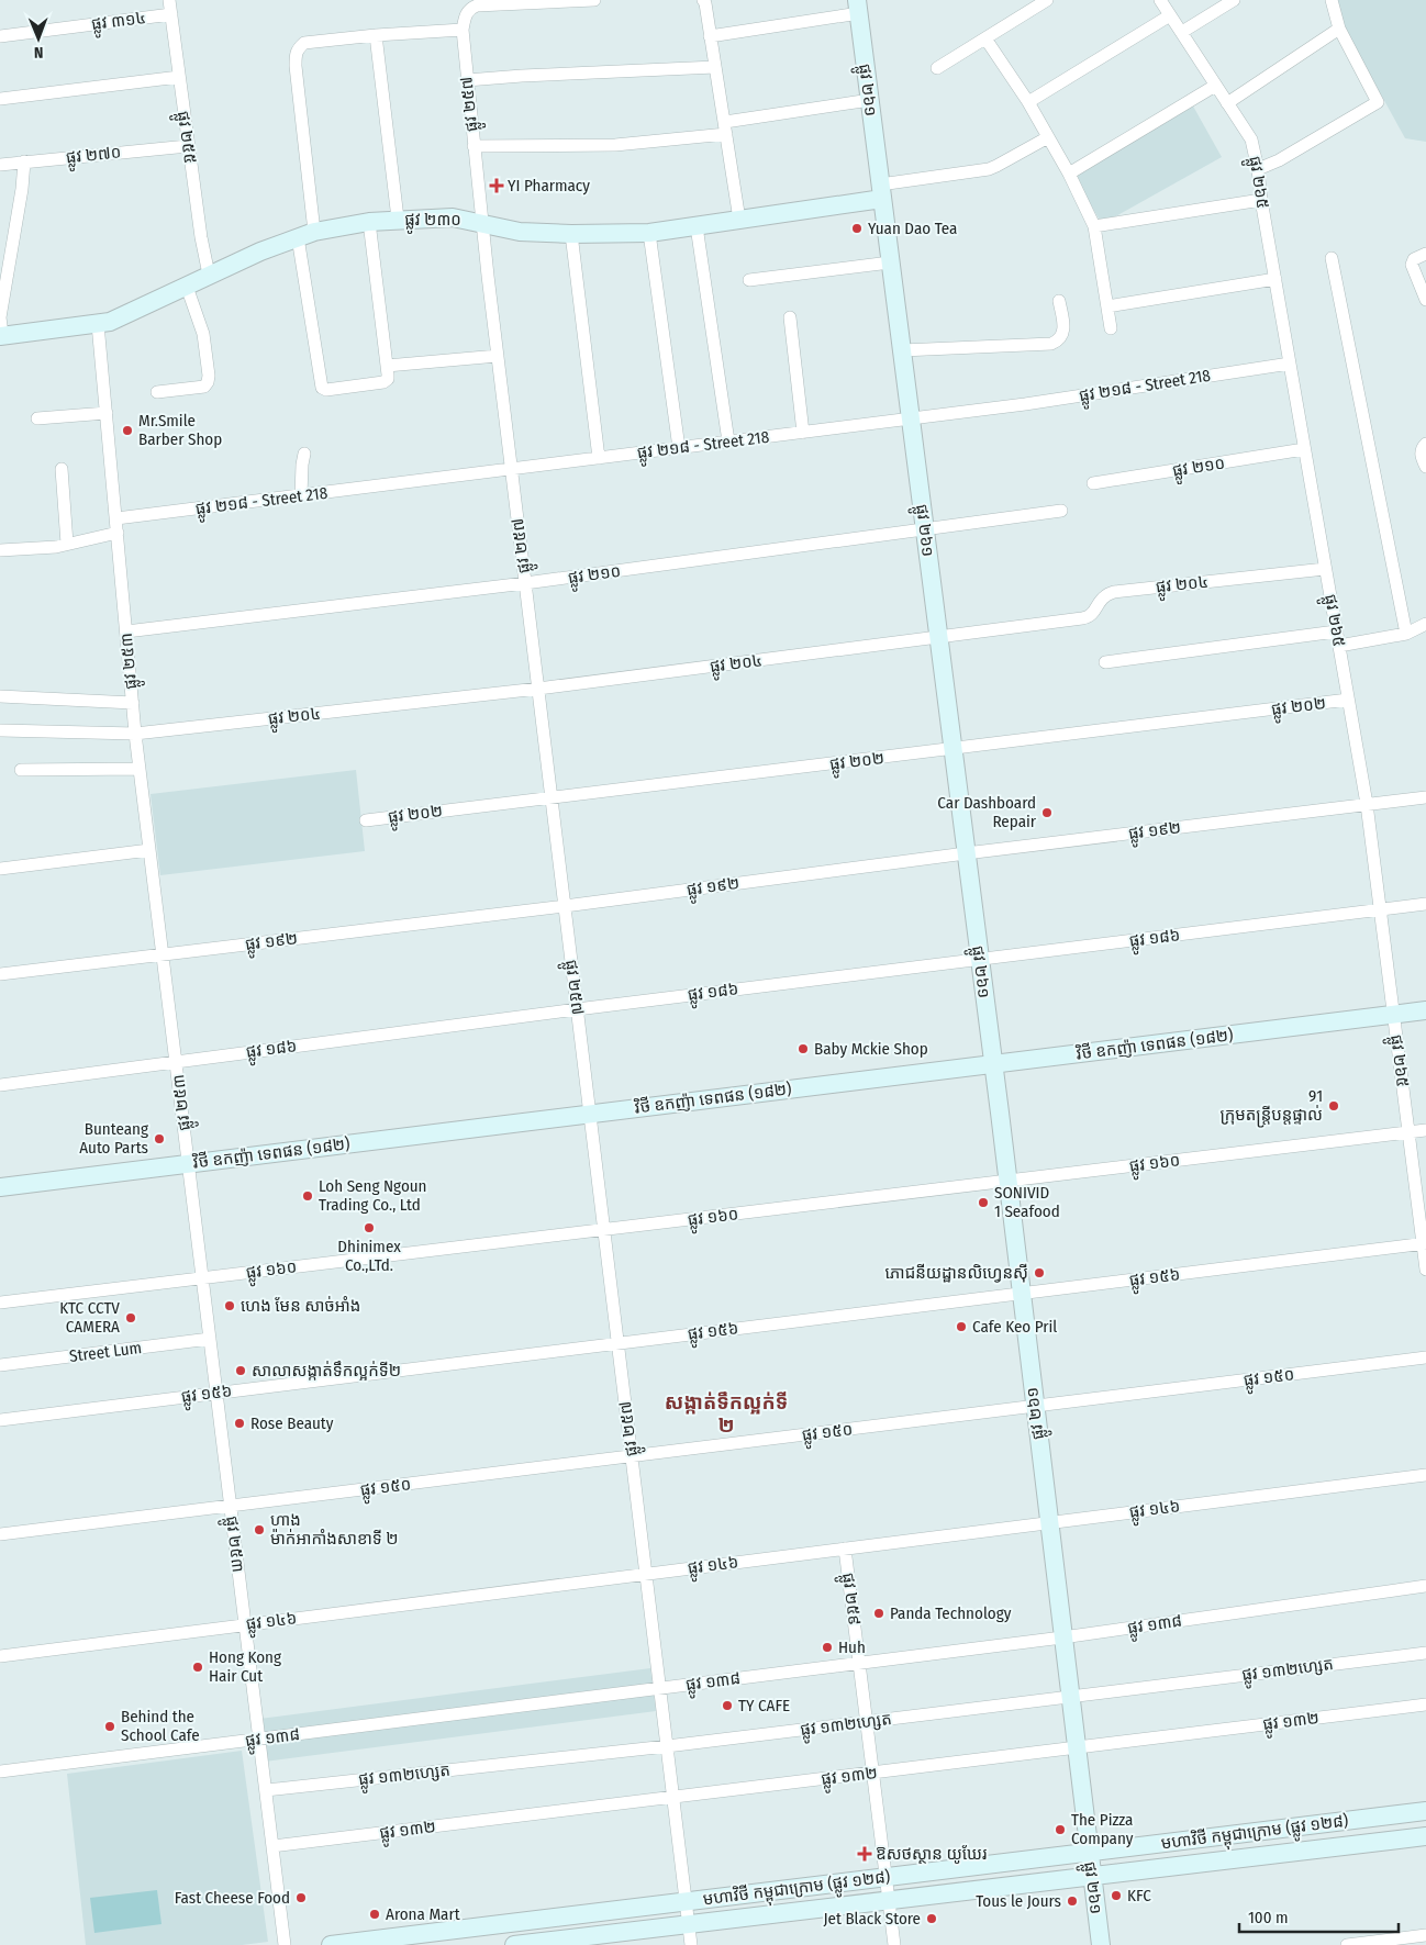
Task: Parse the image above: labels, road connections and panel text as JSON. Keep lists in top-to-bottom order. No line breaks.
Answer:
{"streets":{"street":["ផ្លូវ ៣១៤","ផ្លូវ ២៦១","ផ្លូវ ២៥៧","ផ្លូវ ២៥៥","ផ្លូវ ២៧០","ផ្លូវ ២៦៥","ផ្លូវ ២៣០","ផ្លូវ ២១៨ - Street 218","ផ្លូវ ២១០","ផ្លូវ ២០៤","ផ្លូវ ២៥៣","ផ្លូវ ២០២","ផ្លូវ ១៩២","ផ្លូវ ១៨៦","វិថី ឧកញ៉ា ទេពផន (១៨២)","ផ្លូវ ១៦០","ផ្លូវ ១៥៦","Street Lum","ផ្លូវ ១៥០","ផ្លូវ ១៤៦","ផ្លូវ ២៥៩","ផ្លូវ ១៣៨","ផ្លូវ ១៣២ហ្សេត","ផ្លូវ ១៣២","មហាវិថី កម្ពុជាក្រោម (ផ្លូវ ១២៨)"]},"crossings":[["ផ្លូវ ៣១៤","ផ្លូវ ២៥៥"],["ផ្លូវ ២៦១","ផ្លូវ ២៣០"],["ផ្លូវ ២៦១","ផ្លូវ ២១៨ - Street 218"],["ផ្លូវ ២៦១","ផ្លូវ ២១០"],["ផ្លូវ ២៦១","ផ្លូវ ២០៤"],["ផ្លូវ ២៦១","ផ្លូវ ២០២"],["ផ្លូវ ២៦១","ផ្លូវ ១៩២"],["ផ្លូវ ២៦១","ផ្លូវ ១៨៦"],["ផ្លូវ ២៦១","វិថី ឧកញ៉ា ទេពផន (១៨២)"],["ផ្លូវ ២៦១","ផ្លូវ ១៦០"],["ផ្លូវ ២៦១","ផ្លូវ ១៥៦"],["ផ្លូវ ២៦១","ផ្លូវ ១៥០"],["ផ្លូវ ២៦១","ផ្លូវ ១៤៦"],["ផ្លូវ ២៦១","ផ្លូវ ១៣៨"],["ផ្លូវ ២៦១","ផ្លូវ ១៣២ហ្សេត"],["ផ្លូវ ២៦១","ផ្លូវ ១៣២"],["ផ្លូវ ២៦១","មហាវិថី កម្ពុជាក្រោម (ផ្លូវ ១២៨)"],["ផ្លូវ ២៥៧","ផ្លូវ ២៣០"],["ផ្លូវ ២៥៧","ផ្លូវ ២១៨ - Street 218"],["ផ្លូវ ២៥៧","ផ្លូវ ២១០"],["ផ្លូវ ២៥៧","ផ្លូវ ២០៤"],["ផ្លូវ ២៥៧","ផ្លូវ ២០២"],["ផ្លូវ ២៥៧","ផ្លូវ ១៩២"],["ផ្លូវ ២៥៧","ផ្លូវ ១៨៦"],["ផ្លូវ ២៥៧","វិថី ឧកញ៉ា ទេពផន (១៨២)"],["ផ្លូវ ២៥៧","ផ្លូវ ១៦០"],["ផ្លូវ ២៥៧","ផ្លូវ ១៥៦"],["ផ្លូវ ២៥៧","ផ្លូវ ១៥០"],["ផ្លូវ ២៥៧","ផ្លូវ ១៤៦"],["ផ្លូវ ២៥៧","ផ្លូវ ១៣៨"],["ផ្លូវ ២៥៧","ផ្លូវ ១៣២ហ្សេត"],["ផ្លូវ ២៥៧","ផ្លូវ ១៣២"],["ផ្លូវ ២៥៧","មហាវិថី កម្ពុជាក្រោម (ផ្លូវ ១២៨)"],["ផ្លូវ ២៥៥","ផ្លូវ ២៧០"],["ផ្លូវ ២៥៥","ផ្លូវ ២៣០"],["ផ្លូវ ២៦៥","ផ្លូវ ២១៨ - Street 218"],["ផ្លូវ ២៦៥","ផ្លូវ ២១០"],["ផ្លូវ ២៦៥","ផ្លូវ ២០៤"],["ផ្លូវ ២៦៥","ផ្លូវ ២០២"],["ផ្លូវ ២៦៥","ផ្លូវ ១៩២"],["ផ្លូវ ២៦៥","ផ្លូវ ១៨៦"],["ផ្លូវ ២៦៥","វិថី ឧកញ៉ា ទេពផន (១៨២)"],["ផ្លូវ ២៦៥","ផ្លូវ ១៦០"],["ផ្លូវ ២៦៥","ផ្លូវ ១៥៦"],["ផ្លូវ ២៣០","ផ្លូវ ២៥៣"],["ផ្លូវ ២១៨ - Street 218","ផ្លូវ ២៥៣"],["ផ្លូវ ២១០","ផ្លូវ ២៥៣"],["ផ្លូវ ២០៤","ផ្លូវ ២៥៣"],["ផ្លូវ ២៥៣","ផ្លូវ ១៩២"],["ផ្លូវ ២៥៣","ផ្លូវ ១៨៦"],["ផ្លូវ ២៥៣","វិថី ឧកញ៉ា ទេពផន (១៨២)"],["ផ្លូវ ២៥៣","ផ្លូវ ១៦០"],["ផ្លូវ ២៥៣","ផ្លូវ ១៥៦"],["ផ្លូវ ២៥៣","Street Lum"],["ផ្លូវ ២៥៣","ផ្លូវ ១៥០"],["ផ្លូវ ២៥៣","ផ្លូវ ១៤៦"],["ផ្លូវ ២៥៣","ផ្លូវ ១៣៨"],["ផ្លូវ ២៥៣","ផ្លូវ ១៣២ហ្សេត"],["ផ្លូវ ២៥៣","ផ្លូវ ១៣២"],["ផ្លូវ ១៤៦","ផ្លូវ ២៥៩"],["ផ្លូវ ២៥៩","ផ្លូវ ១៣៨"],["ផ្លូវ ២៥៩","ផ្លូវ ១៣២ហ្សេត"],["ផ្លូវ ២៥៩","ផ្លូវ ១៣២"],["ផ្លូវ ២៥៩","មហាវិថី កម្ពុជាក្រោម (ផ្លូវ ១២៨)"]],"districts":["សង្កាត់ទឹកល្អក់ទី ២"],"places":{"health":["YI Pharmacy","ឱសថស្ថាន យូឃែរ"],"other":["Yuan Dao Tea","Mr.Smile Barber Shop","Car Dashboard Repair","Baby Mckie Shop","91 ក្រុមតន្រ្តីបន្តផ្ទាល់","Bunteang Auto Parts","Loh Seng Ngoun Trading Co., Ltd","SONIVID 1 Seafood","Dhinimex Co.,LTd.","ភោជនីយដ្ឋានលិហ្វេនសុី","ហេង មែន សាច់អាំង","KTC CCTV CAMERA","Cafe Keo Pril","សាលាសង្កាត់ទឹកល្អក់ទី២","Rose Beauty","ហាង ម៉ាក់អាកាំងសាខាទី ២","Panda Technology","Huh","Hong Kong Hair Cut","TY CAFE","Behind the School Cafe","The Pizza Company","KFC","Fast Cheese Food","Tous le Jours","Arona Mart","Jet Black Store"]},"scale_bar":"100 m","north":"bottom"}
